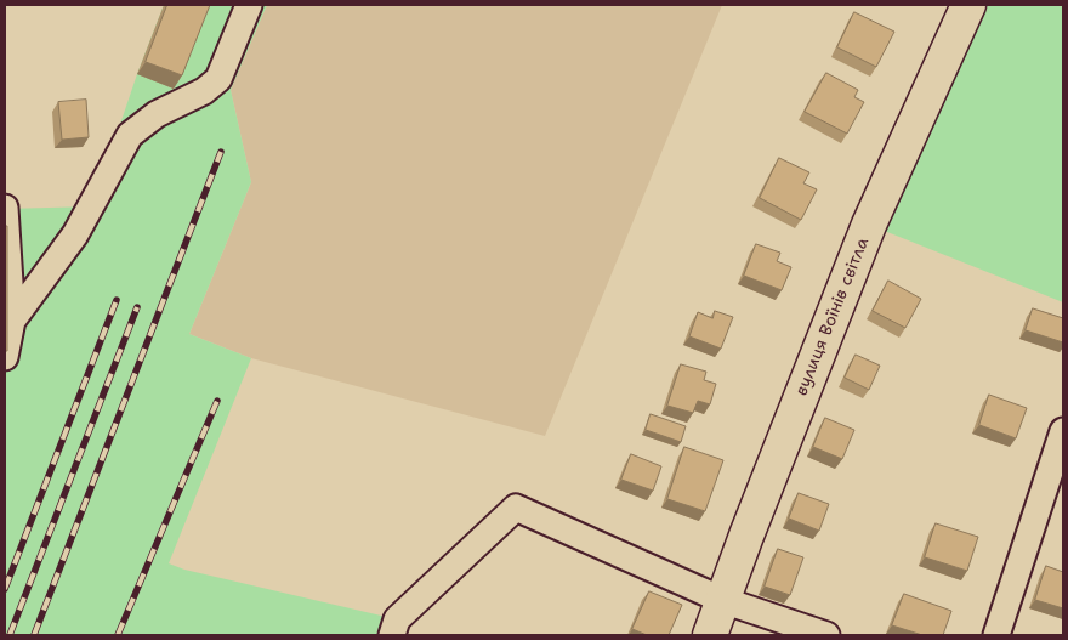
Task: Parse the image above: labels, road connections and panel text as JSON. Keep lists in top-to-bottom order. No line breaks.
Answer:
{"streets":{"street":["вулиця Воїнів світла"]}}
